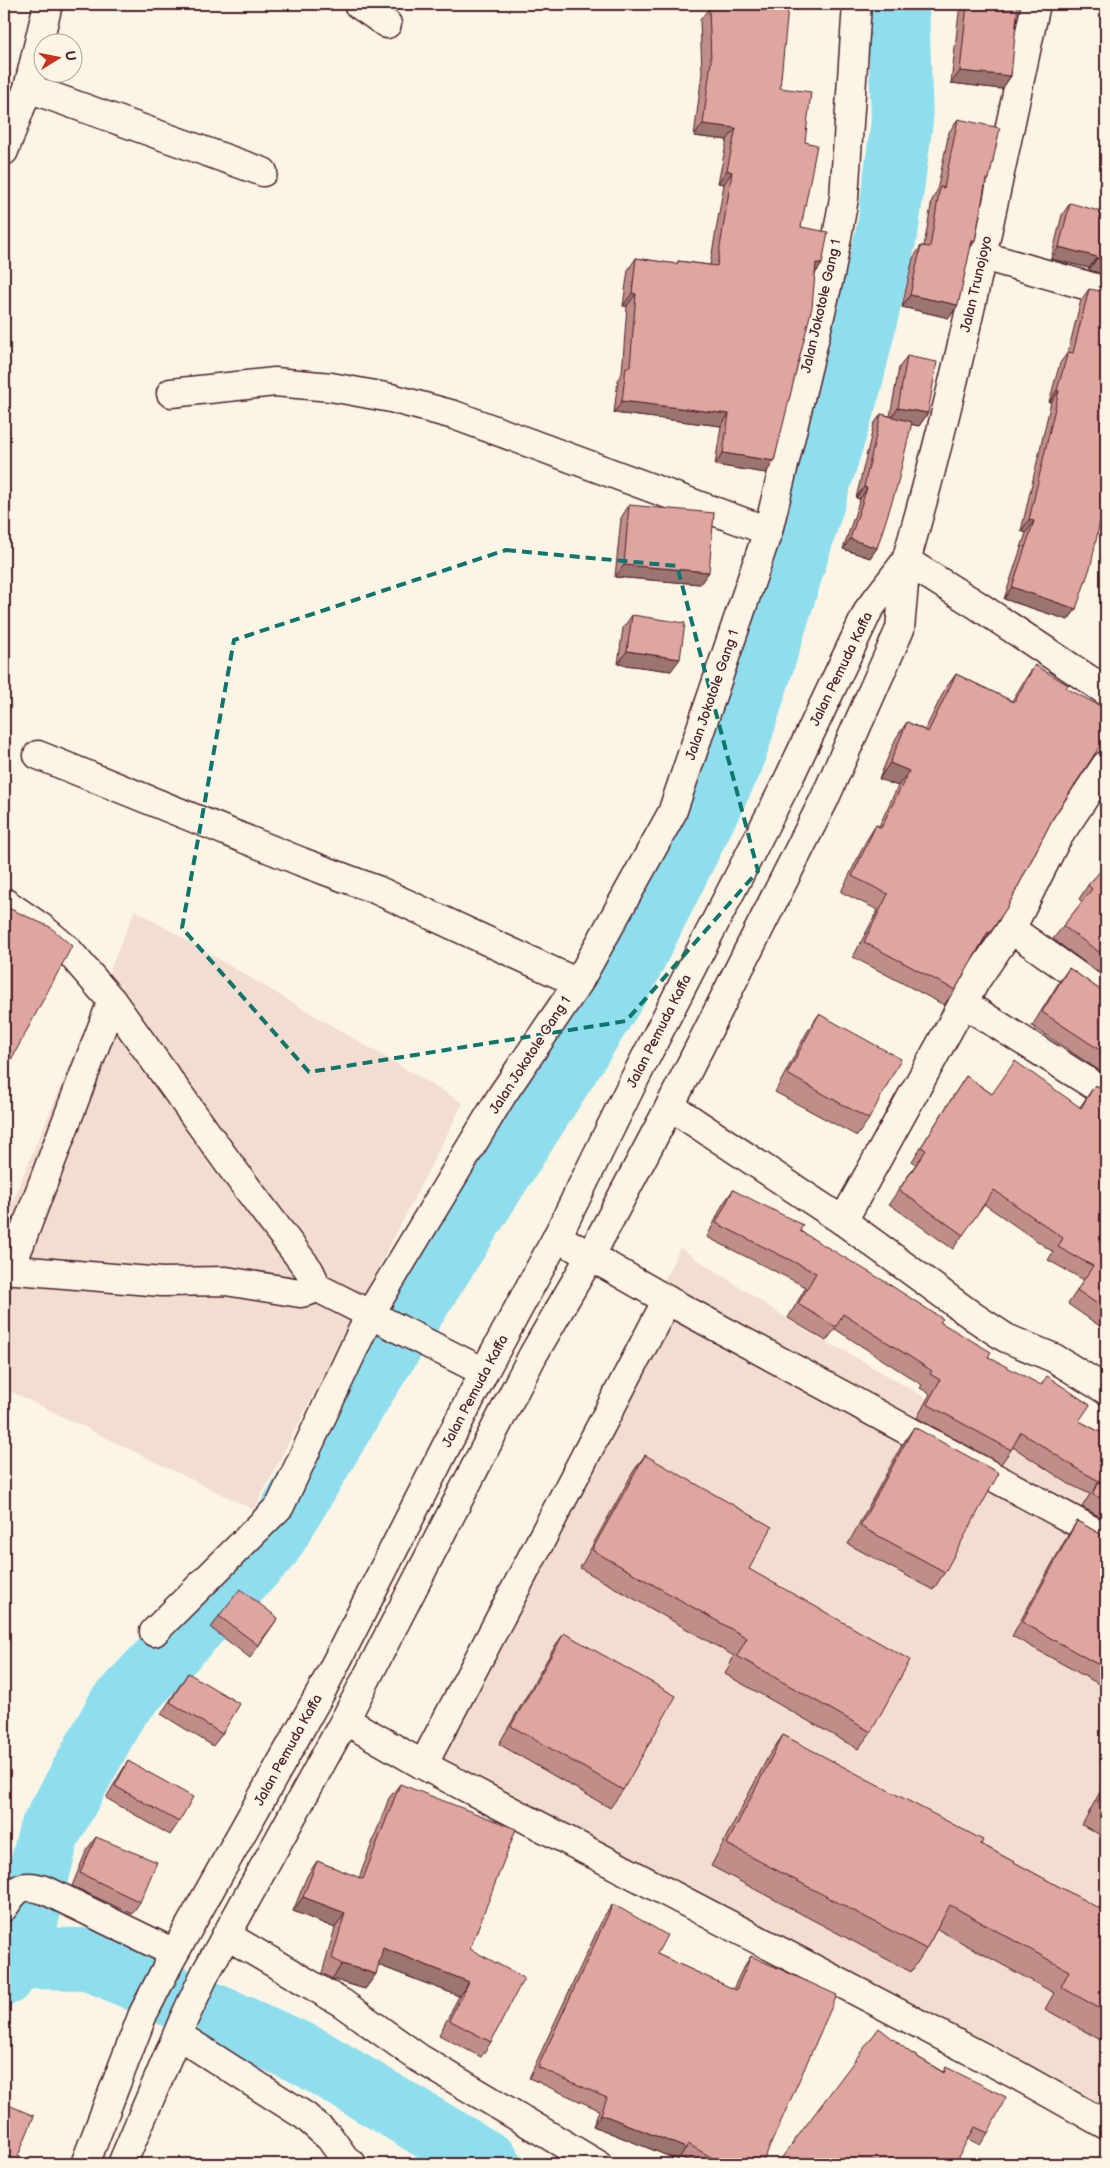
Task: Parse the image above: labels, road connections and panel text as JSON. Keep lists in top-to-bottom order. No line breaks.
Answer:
{"streets":{"main road":["Jalan Trunojoyo","Jalan Jokotole Gang 1","Jalan Pemuda Kaffa"]},"crossings":[["Jalan Trunojoyo","Jalan Pemuda Kaffa"]],"north":"right"}
